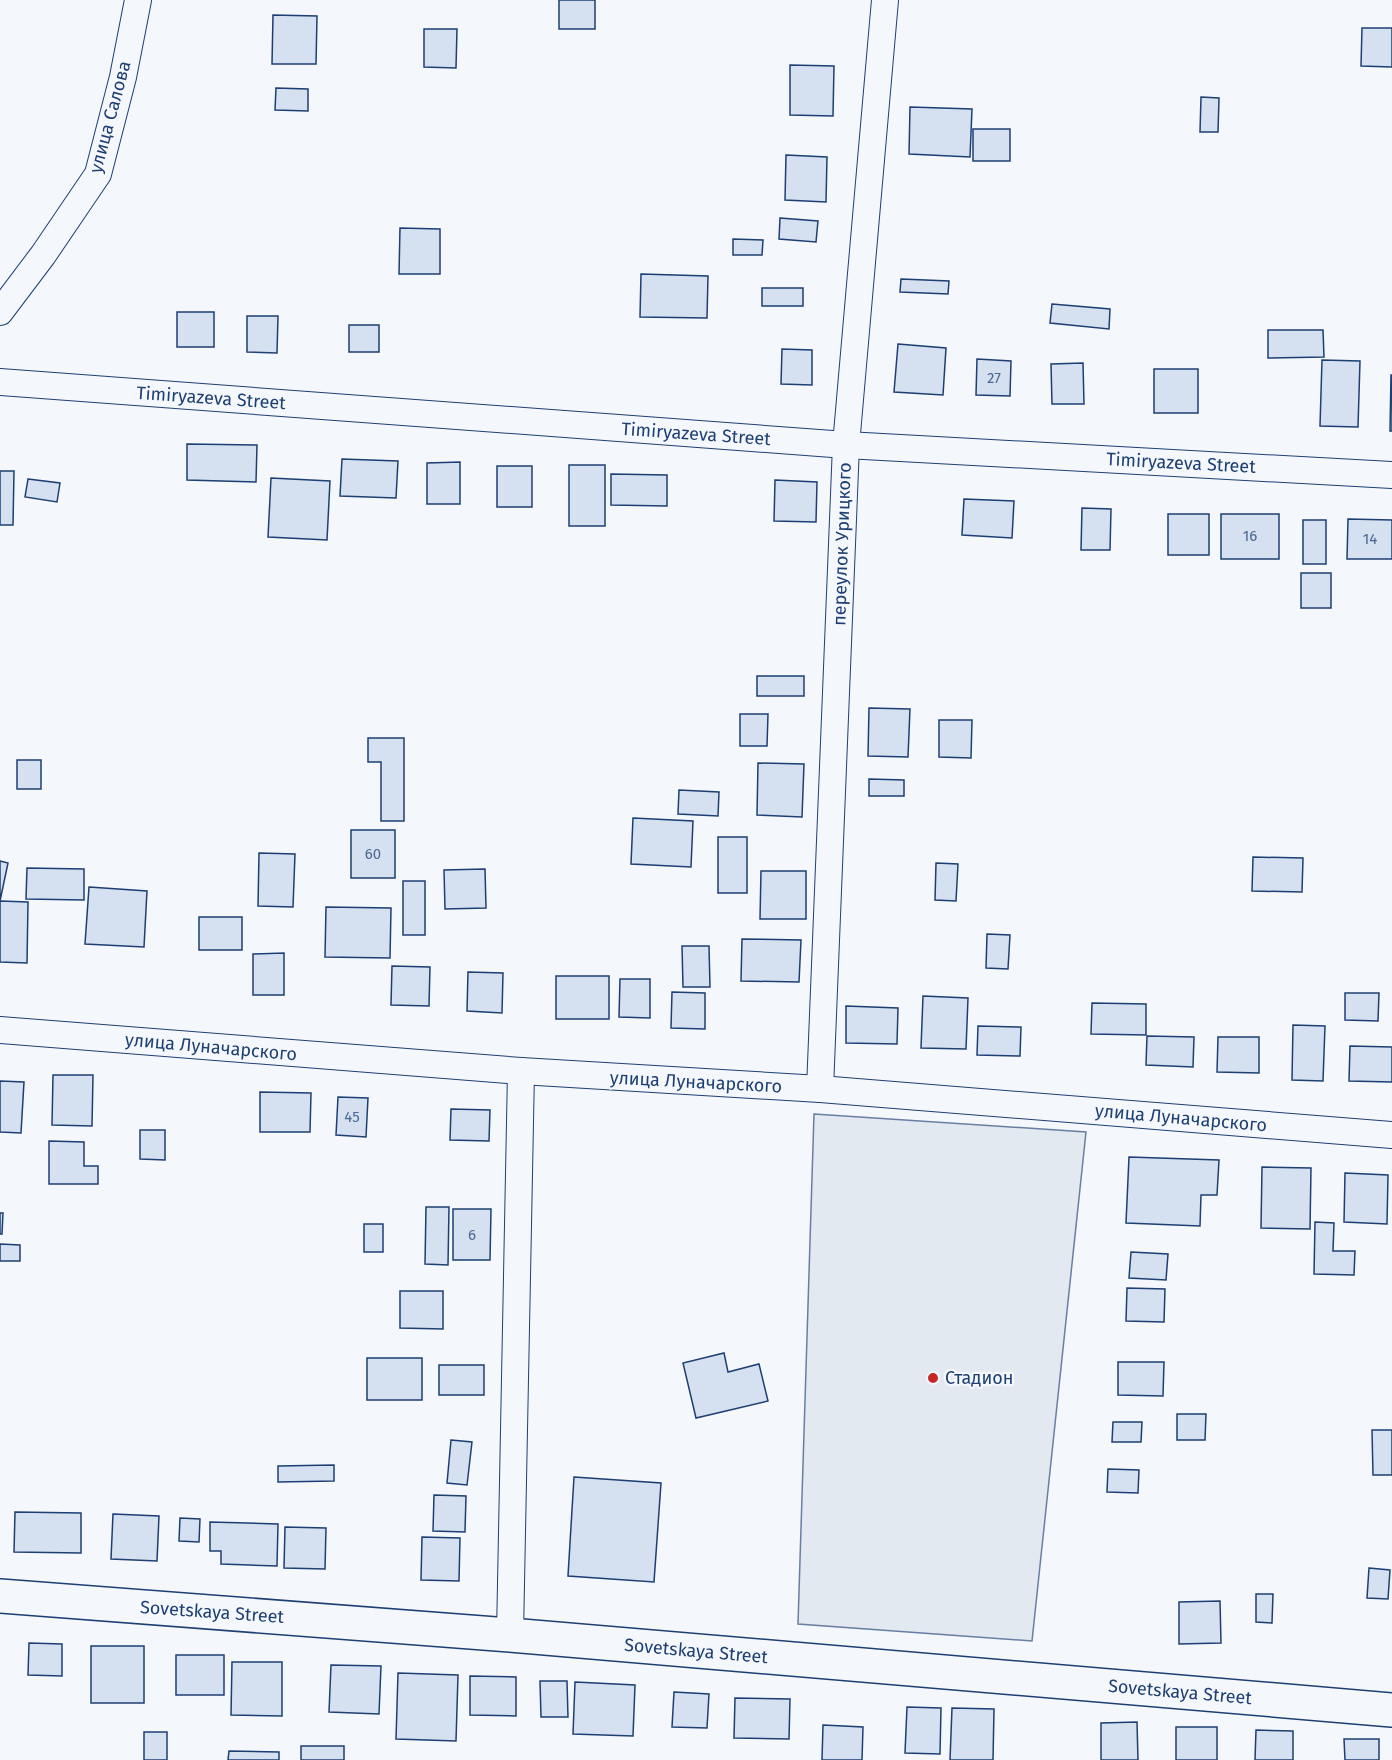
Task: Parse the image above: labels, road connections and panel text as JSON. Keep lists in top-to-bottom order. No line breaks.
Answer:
{"streets":{"main road":["Sovetskaya Street"],"street":["улица Салова","Timiryazeva Street","переулок Урицкого","улица Луначарского"]},"crossings":[["Timiryazeva Street","переулок Урицкого"],["переулок Урицкого","улица Луначарского"]],"places":["Стадион"],"house_numbers":["27","16","14","60","45","6"]}
